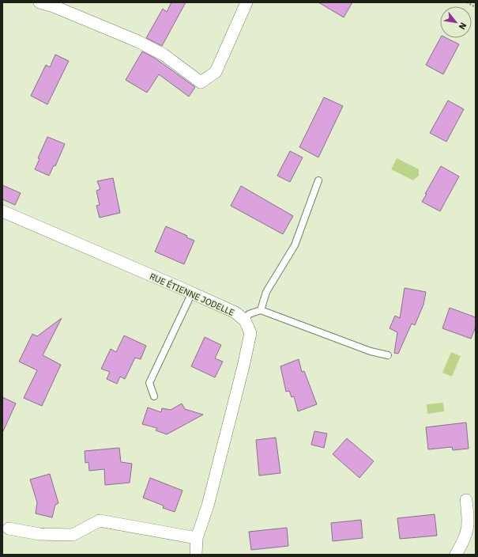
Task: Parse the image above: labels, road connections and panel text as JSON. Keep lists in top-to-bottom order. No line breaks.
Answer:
{"streets":{"street":["RUE ÉTIENNE JODELLE"]},"north":"bottom right"}
